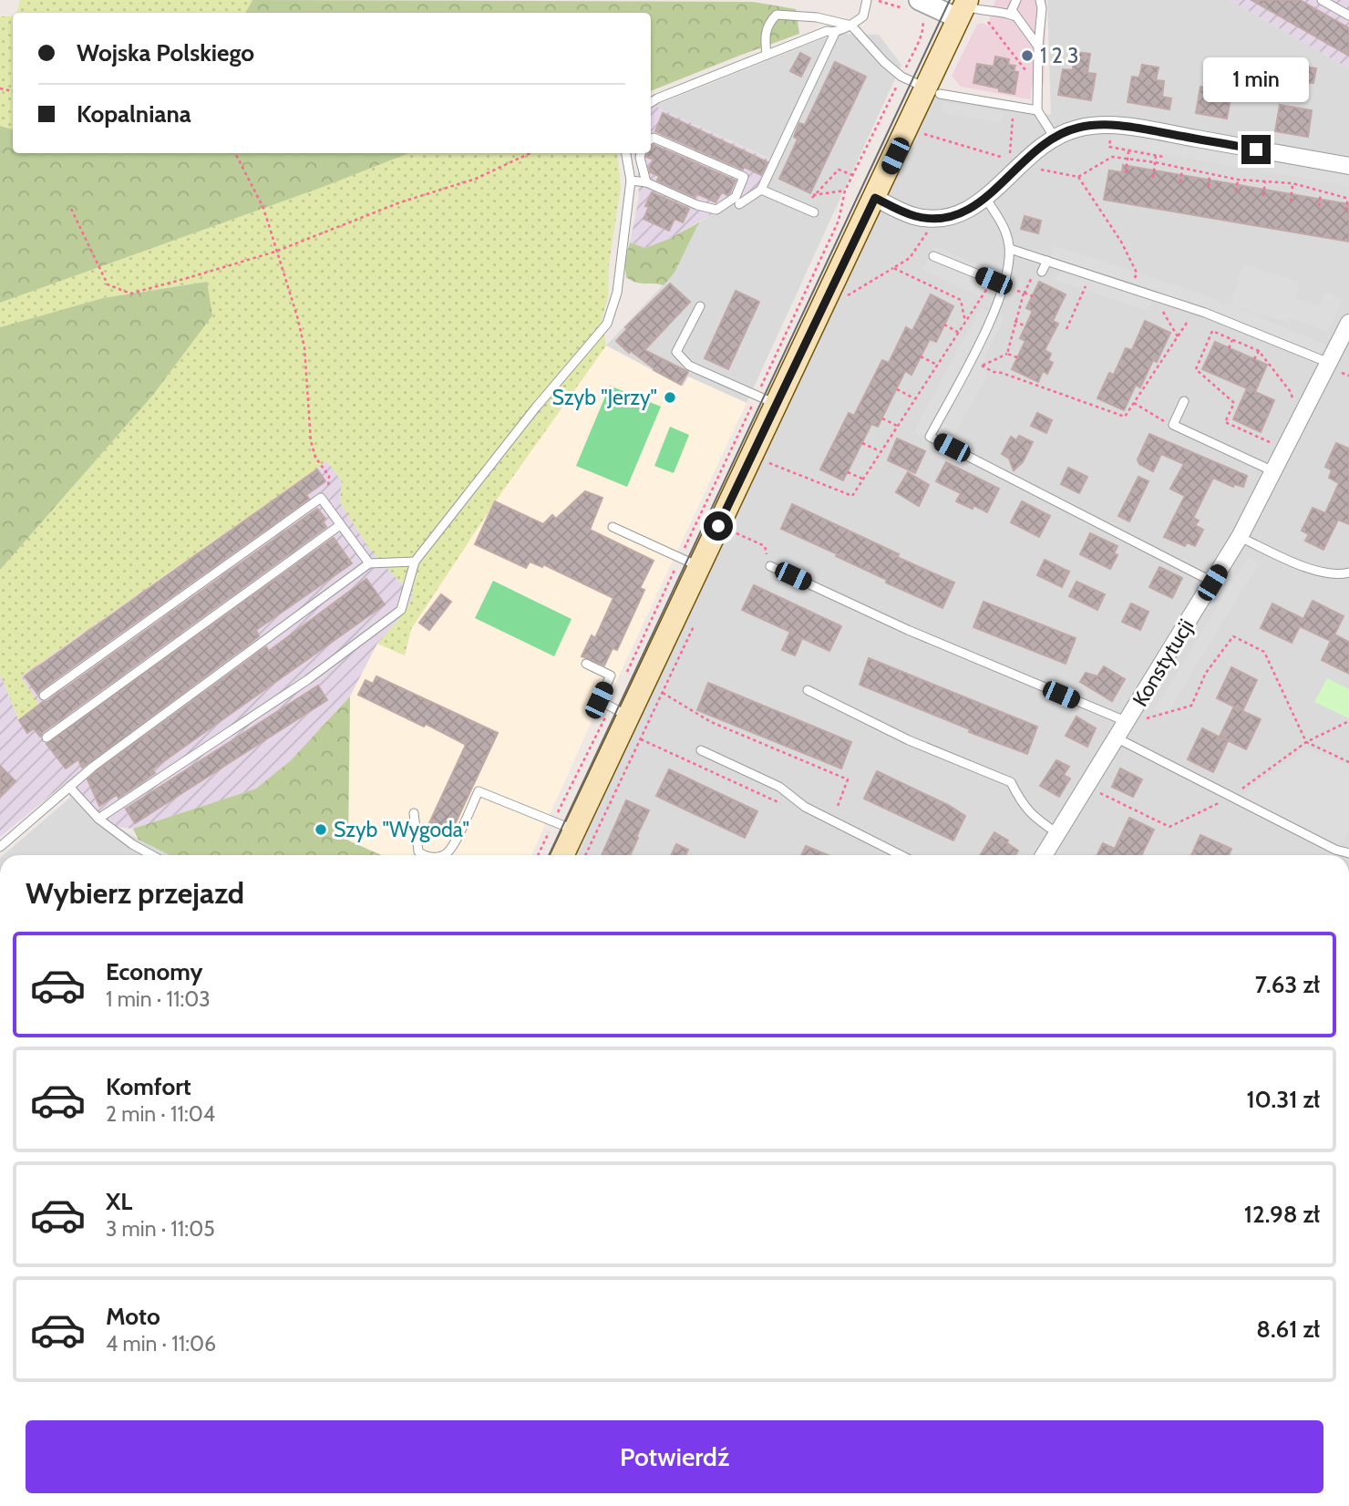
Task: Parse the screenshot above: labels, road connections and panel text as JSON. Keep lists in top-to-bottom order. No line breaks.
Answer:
{"streets":{"street":["Konstytucji"]},"places":["1 2 3","Szyb \"Jerzy\"","Szyb \"Wygoda\""],"page":{"banner":["Wojska Polskiego","Kopalniana"],"bubble":"1 min","heading":"Wybierz przejazd","list":[{"name":"Economy","note":"1 min · 11:03","value":"7.63 zł"},{"name":"Komfort","note":"2 min · 11:04","value":"10.31 zł"},{"name":"XL","note":"3 min · 11:05","value":"12.98 zł"},{"name":"Moto","note":"4 min · 11:06","value":"8.61 zł"}],"buttons":"Potwierdź"}}
